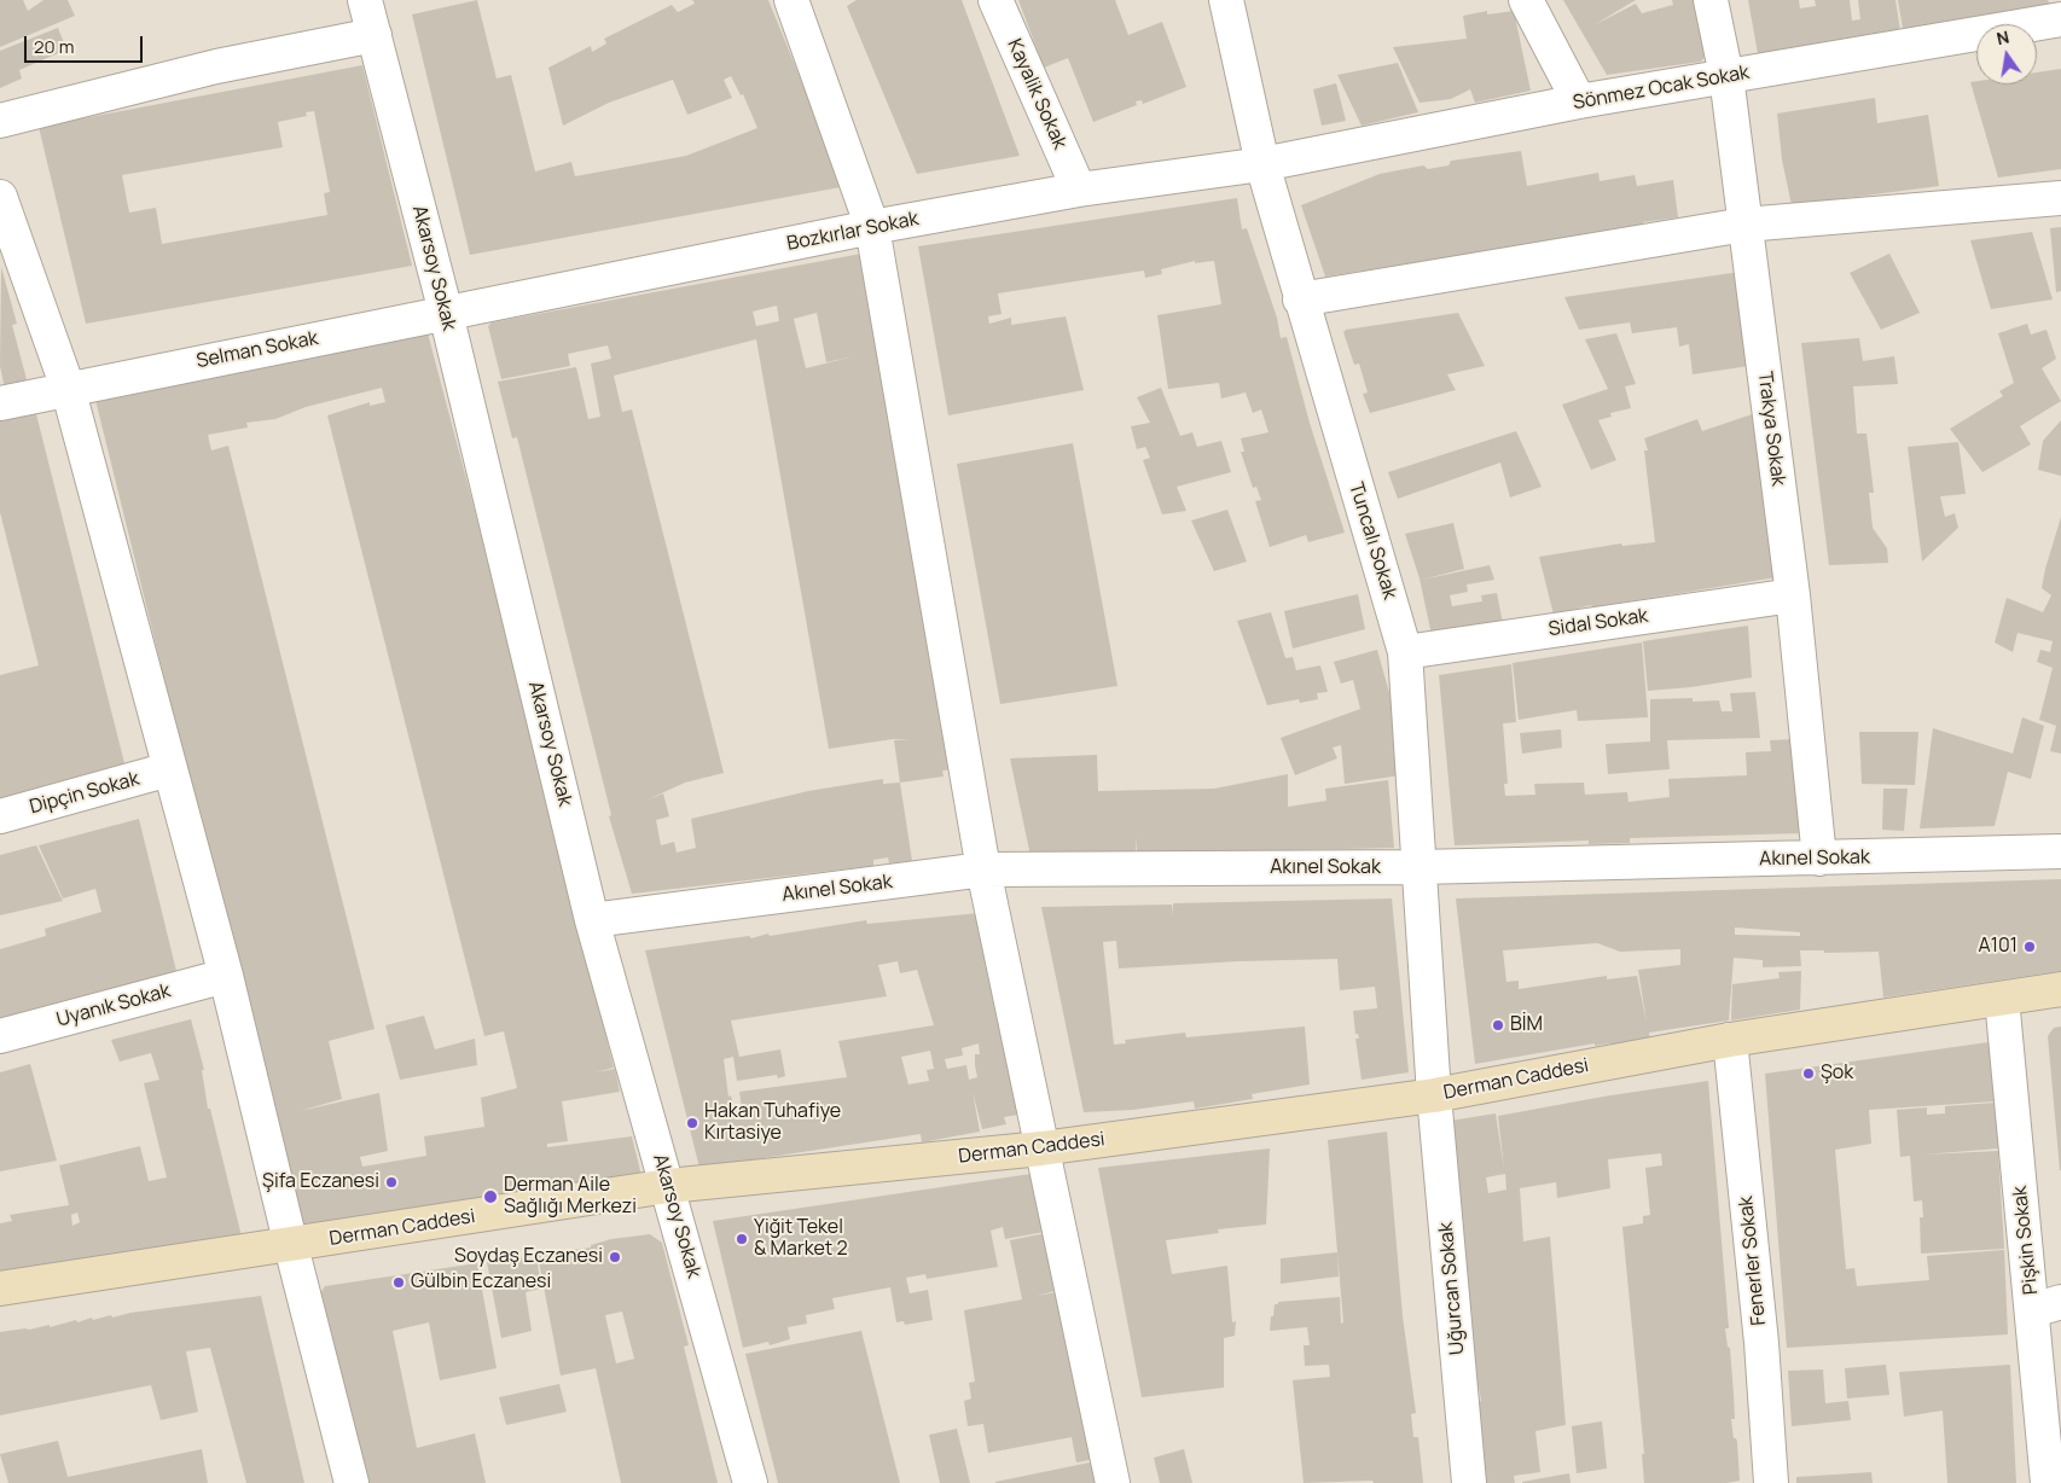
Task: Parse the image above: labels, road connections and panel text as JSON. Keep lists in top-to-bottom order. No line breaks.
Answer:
{"streets":{"main road":["Derman Caddesi"],"street":["Sönmez Ocak Sokak","Kayalik Sokak","Bozkırlar Sokak","Akarsoy Sokak","Selman Sokak","Trakya Sokak","Tuncalı Sokak","Sidal Sokak","Dipçin Sokak","Akınel Sokak","Uyanık Sokak","Pişkin Sokak","Fenerler Sokak","Uğurcan Sokak"]},"crossings":[["Sönmez Ocak Sokak","Bozkırlar Sokak"],["Sönmez Ocak Sokak","Trakya Sokak"],["Sönmez Ocak Sokak","Tuncalı Sokak"],["Kayalik Sokak","Bozkırlar Sokak"],["Bozkırlar Sokak","Akarsoy Sokak"],["Bozkırlar Sokak","Selman Sokak"],["Bozkırlar Sokak","Tuncalı Sokak"],["Akarsoy Sokak","Selman Sokak"],["Akarsoy Sokak","Akınel Sokak"],["Akarsoy Sokak","Derman Caddesi"],["Trakya Sokak","Sidal Sokak"],["Trakya Sokak","Akınel Sokak"],["Tuncalı Sokak","Sidal Sokak"],["Tuncalı Sokak","Akınel Sokak"],["Tuncalı Sokak","Derman Caddesi"],["Tuncalı Sokak","Uğurcan Sokak"],["Derman Caddesi","Pişkin Sokak"],["Derman Caddesi","Fenerler Sokak"],["Derman Caddesi","Uğurcan Sokak"]],"places":["A101","BİM","Şok","Hakan Tuhafiye Kırtasiye","Şifa Eczanesi","Derman Aile Sağlığı Merkezi","Yiğit Tekel & Market 2","Soydaş Eczanesi","Gülbin Eczanesi"],"scale_bar":"20 m","north":"top"}
